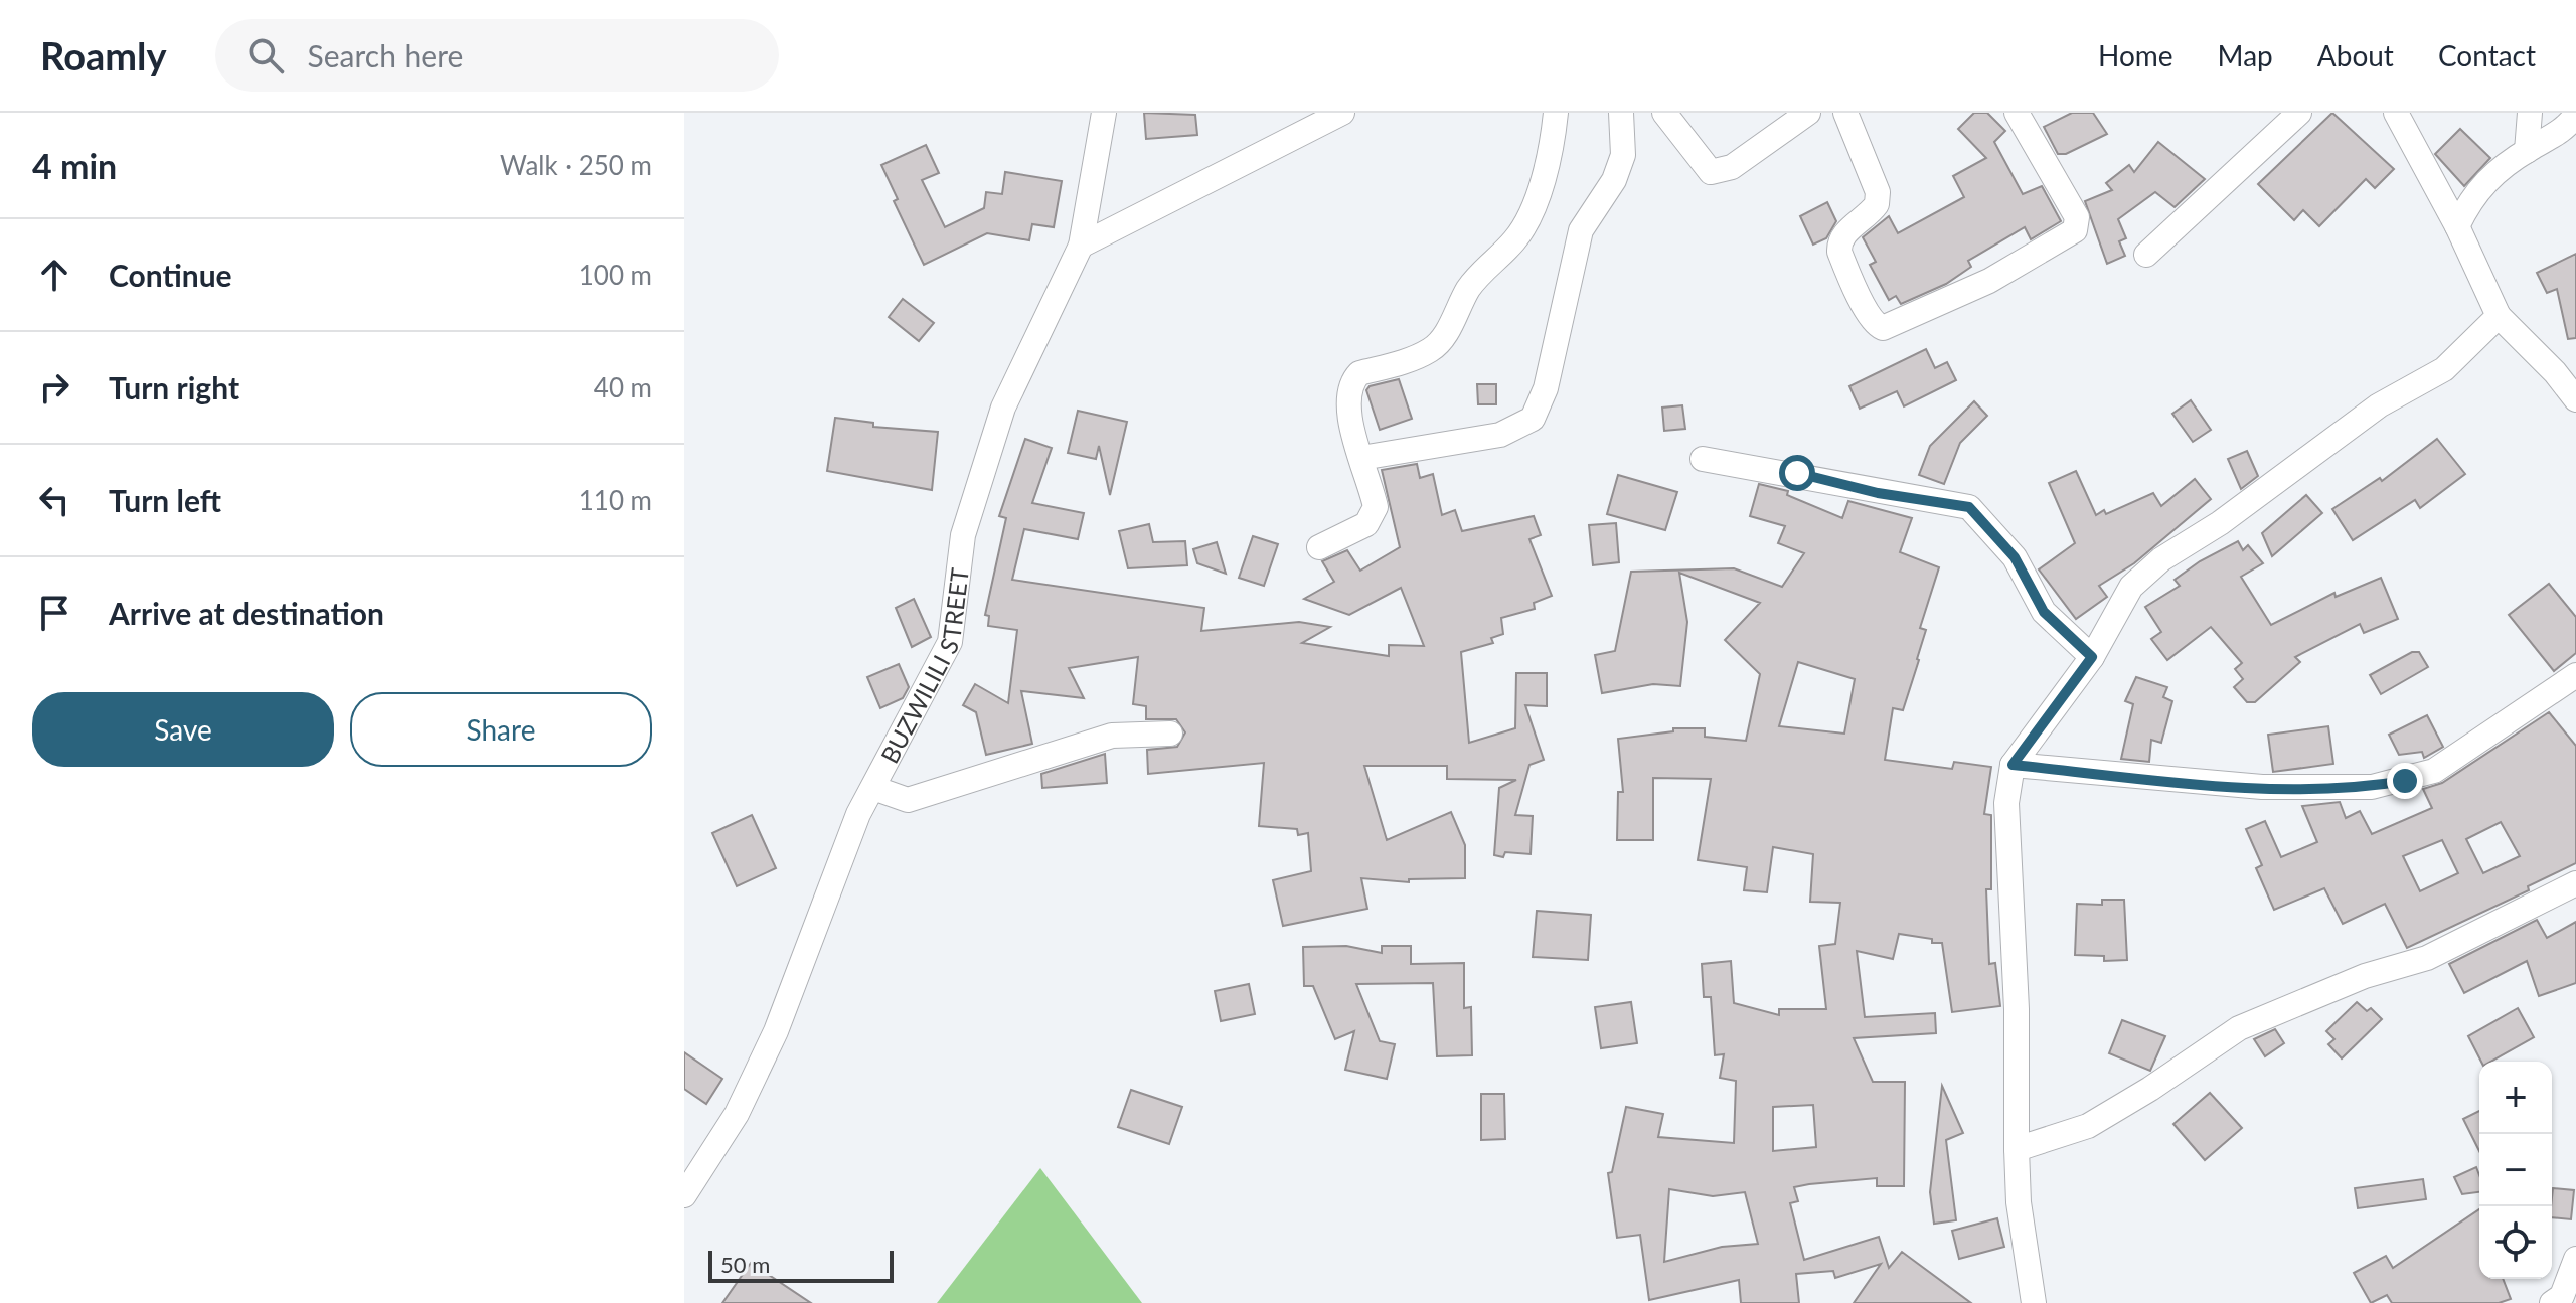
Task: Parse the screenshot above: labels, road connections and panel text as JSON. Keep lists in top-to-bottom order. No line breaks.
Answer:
{"streets":{"street":["BUZWILILI STREET"]},"scale_bar":"50 m","page":{"header":"Roamly","search":"Search here","nav":["Home","Map","About","Contact"],"heading":["4 min","Walk · 250 m"],"list":[["Continue","100 m"],["Turn right","40 m"],["Turn left","110 m"],"Arrive at destination"],"buttons":["Save","Share"],"map_buttons":["+","−"],"scale":"50 m"}}
